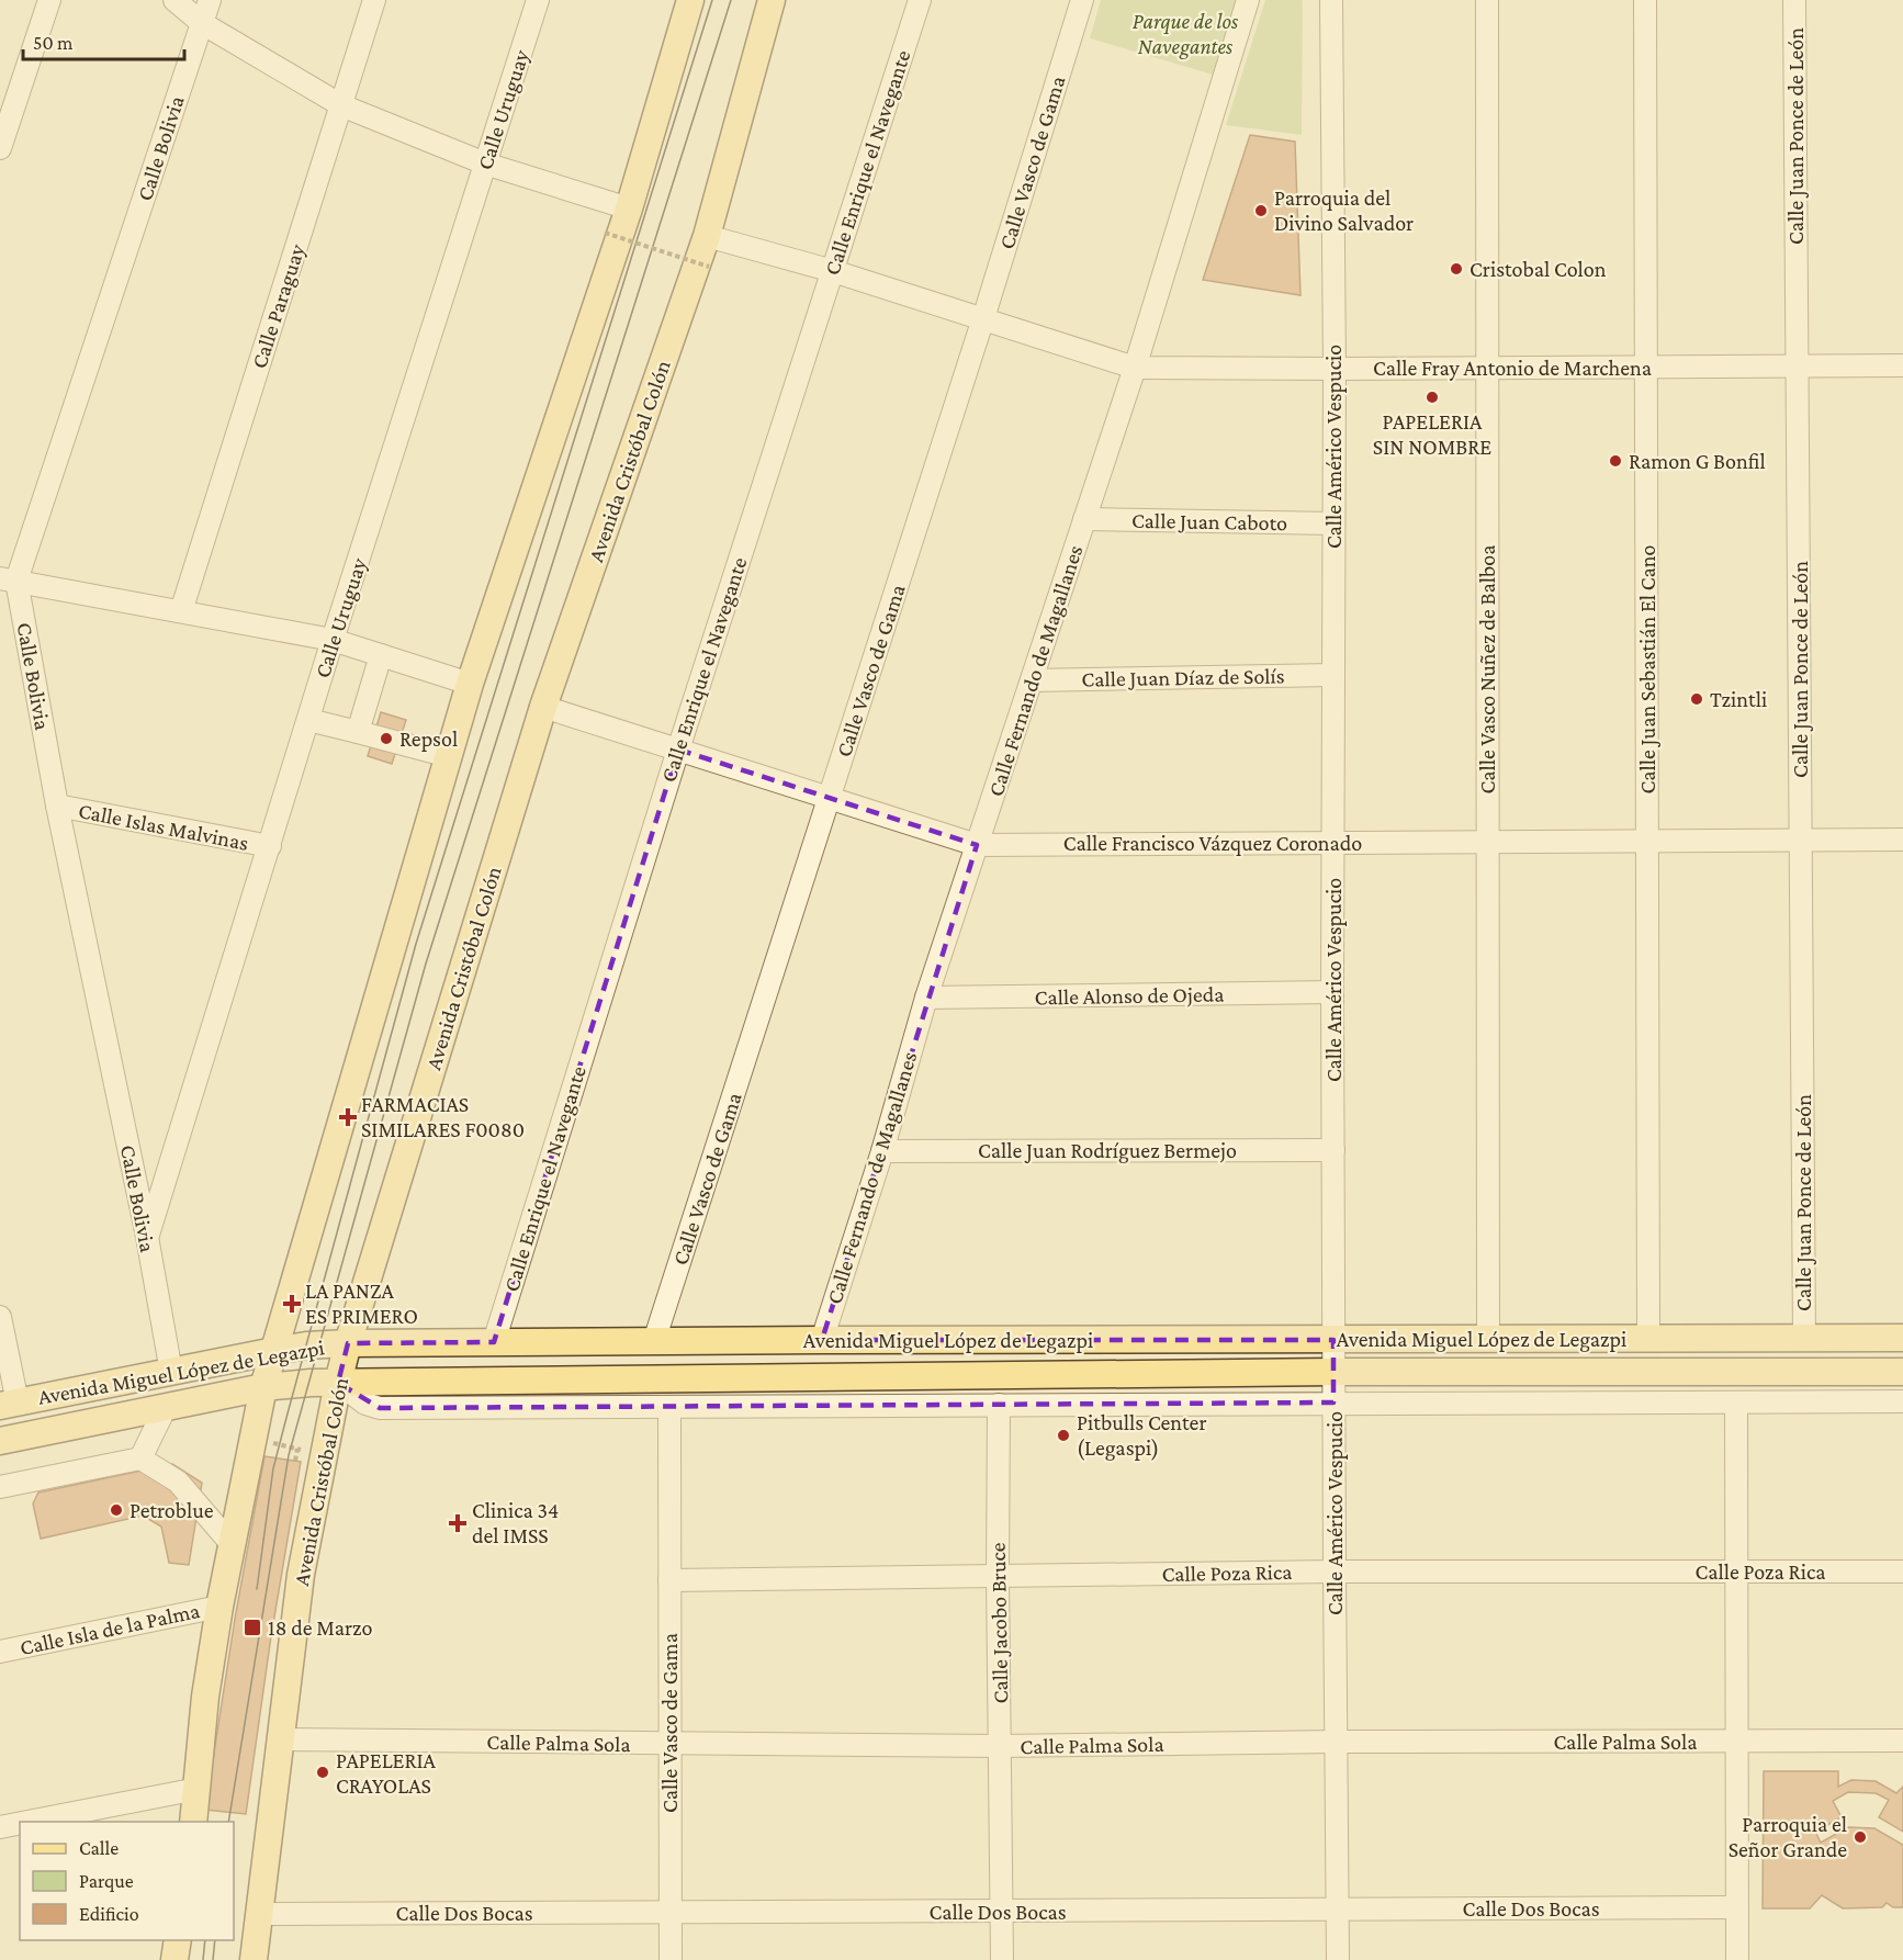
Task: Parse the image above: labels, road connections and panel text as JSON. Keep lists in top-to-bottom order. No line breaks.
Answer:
{"streets":{"main road":["Avenida Cristóbal Colón","Avenida Miguel López de Legazpi"],"street":["Calle Uruguay","Calle Juan Ponce de León","Calle Bolivia","Calle Enrique el Navegante","Calle Vasco de Gama","Calle Paraguay","Calle Fray Antonio de Marchena","Calle Américo Vespucio","Calle Juan Caboto","Calle Vasco Nuñez de Balboa","Calle Juan Sebastián El Cano","Calle Fernando de Magallanes","Calle Juan Díaz de Solís","Calle Islas Malvinas","Calle Francisco Vázquez Coronado","Calle Alonso de Ojeda","Calle Juan Rodríguez Bermejo","Calle Poza Rica","Calle Jacobo Bruce","Calle Isla de la Palma","Calle Palma Sola","Calle Dos Bocas"]},"crossings":[["Calle Uruguay","Calle Bolivia"],["Calle Uruguay","Calle Islas Malvinas"],["Calle Juan Ponce de León","Calle Fray Antonio de Marchena"],["Calle Juan Ponce de León","Calle Francisco Vázquez Coronado"],["Calle Juan Ponce de León","Avenida Miguel López de Legazpi"],["Calle Bolivia","Calle Islas Malvinas"],["Calle Bolivia","Avenida Miguel López de Legazpi"],["Calle Enrique el Navegante","Calle Fray Antonio de Marchena"],["Calle Enrique el Navegante","Calle Francisco Vázquez Coronado"],["Calle Enrique el Navegante","Avenida Miguel López de Legazpi"],["Calle Vasco de Gama","Calle Fray Antonio de Marchena"],["Calle Vasco de Gama","Calle Francisco Vázquez Coronado"],["Calle Vasco de Gama","Avenida Miguel López de Legazpi"],["Calle Vasco de Gama","Calle Poza Rica"],["Calle Vasco de Gama","Calle Palma Sola"],["Calle Vasco de Gama","Calle Dos Bocas"],["Calle Fray Antonio de Marchena","Calle Américo Vespucio"],["Calle Fray Antonio de Marchena","Avenida Cristóbal Colón"],["Calle Fray Antonio de Marchena","Calle Vasco Nuñez de Balboa"],["Calle Fray Antonio de Marchena","Calle Juan Sebastián El Cano"],["Calle Fray Antonio de Marchena","Calle Fernando de Magallanes"],["Calle Américo Vespucio","Calle Juan Caboto"],["Calle Américo Vespucio","Calle Juan Díaz de Solís"],["Calle Américo Vespucio","Calle Francisco Vázquez Coronado"],["Calle Américo Vespucio","Calle Alonso de Ojeda"],["Calle Américo Vespucio","Calle Juan Rodríguez Bermejo"],["Calle Américo Vespucio","Avenida Miguel López de Legazpi"],["Calle Américo Vespucio","Calle Poza Rica"],["Calle Américo Vespucio","Calle Palma Sola"],["Calle Américo Vespucio","Calle Dos Bocas"],["Avenida Cristóbal Colón","Calle Francisco Vázquez Coronado"],["Avenida Cristóbal Colón","Avenida Miguel López de Legazpi"],["Avenida Cristóbal Colón","Calle Palma Sola"],["Avenida Cristóbal Colón","Calle Dos Bocas"],["Calle Juan Caboto","Calle Fernando de Magallanes"],["Calle Vasco Nuñez de Balboa","Calle Francisco Vázquez Coronado"],["Calle Vasco Nuñez de Balboa","Avenida Miguel López de Legazpi"],["Calle Juan Sebastián El Cano","Calle Francisco Vázquez Coronado"],["Calle Juan Sebastián El Cano","Avenida Miguel López de Legazpi"],["Calle Fernando de Magallanes","Calle Juan Díaz de Solís"],["Calle Fernando de Magallanes","Calle Francisco Vázquez Coronado"],["Calle Fernando de Magallanes","Calle Alonso de Ojeda"],["Calle Fernando de Magallanes","Calle Juan Rodríguez Bermejo"],["Calle Fernando de Magallanes","Avenida Miguel López de Legazpi"],["Avenida Miguel López de Legazpi","Calle Jacobo Bruce"],["Calle Poza Rica","Calle Jacobo Bruce"],["Calle Jacobo Bruce","Calle Palma Sola"],["Calle Jacobo Bruce","Calle Dos Bocas"]],"parks":["Parque de los Navegantes"],"places":{"other":["Parroquia del Divino Salvador","Cristobal Colon","PAPELERIA SIN NOMBRE","Ramon G Bonfil","Tzintli","Repsol","Pitbulls Center (Legaspi)","Petroblue","PAPELERIA CRAYOLAS","Parroquia el Señor Grande"],"health":["FARMACIAS SIMILARES F0080","LA PANZA ES PRIMERO","Clinica 34 del IMSS"],"transit":["18 de Marzo"]},"legend":["Calle","Parque","Edificio"],"scale_bar":"50 m"}
